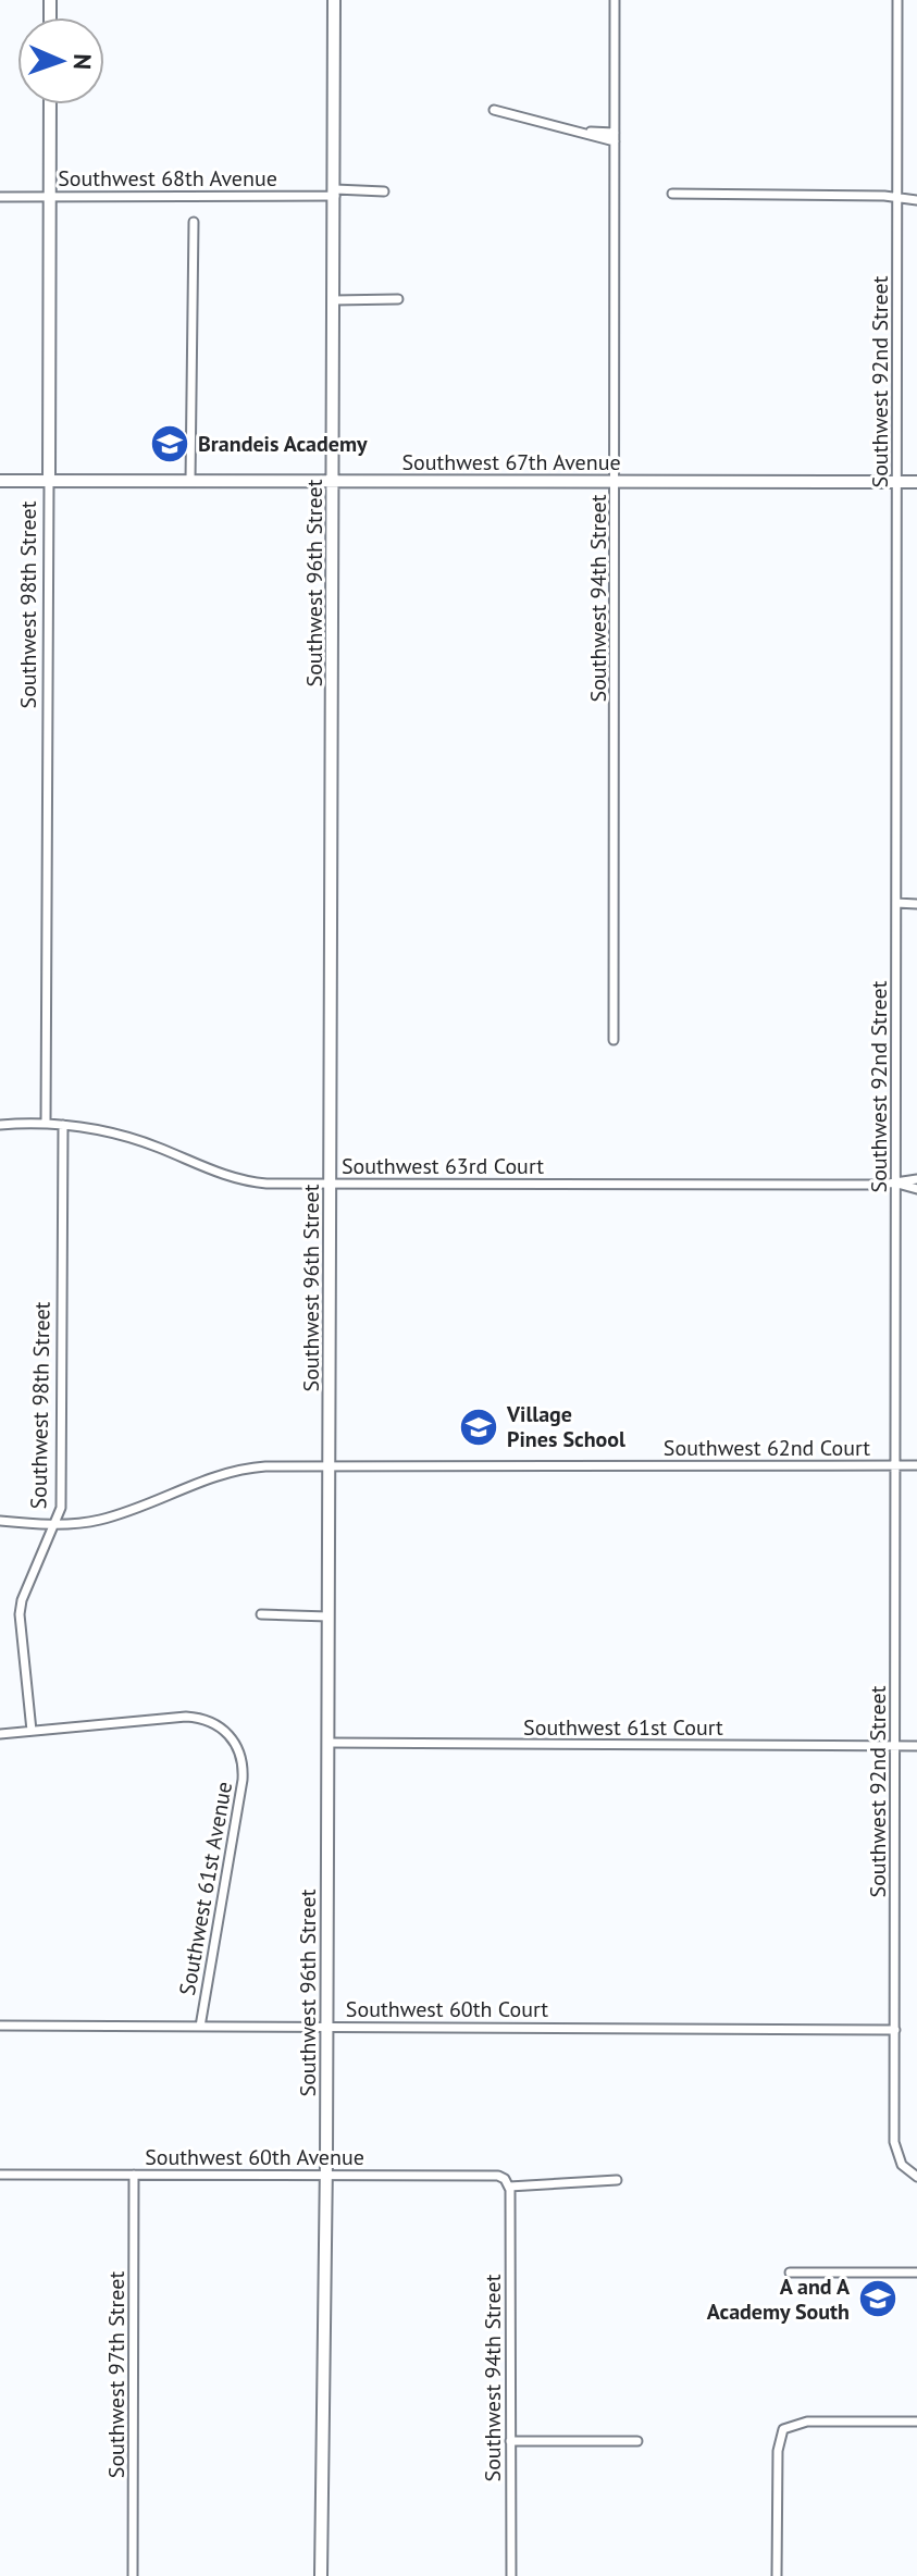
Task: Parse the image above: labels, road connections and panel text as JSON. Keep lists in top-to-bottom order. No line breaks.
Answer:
{"streets":{"street":["Southwest 68th Avenue","Southwest 92nd Street","Southwest 67th Avenue","Southwest 96th Street","Southwest 94th Street","Southwest 98th Street","Southwest 63rd Court","Southwest 62nd Court","Southwest 61st Court","Southwest 61st Avenue","Southwest 60th Court","Southwest 60th Avenue","Southwest 97th Street"]},"crossings":[["Southwest 68th Avenue","Southwest 96th Street"],["Southwest 68th Avenue","Southwest 98th Street"],["Southwest 92nd Street","Southwest 67th Avenue"],["Southwest 92nd Street","Southwest 63rd Court"],["Southwest 92nd Street","Southwest 62nd Court"],["Southwest 92nd Street","Southwest 61st Court"],["Southwest 92nd Street","Southwest 60th Court"],["Southwest 67th Avenue","Southwest 96th Street"],["Southwest 67th Avenue","Southwest 94th Street"],["Southwest 67th Avenue","Southwest 98th Street"],["Southwest 96th Street","Southwest 63rd Court"],["Southwest 96th Street","Southwest 62nd Court"],["Southwest 96th Street","Southwest 61st Court"],["Southwest 96th Street","Southwest 60th Court"],["Southwest 96th Street","Southwest 60th Avenue"],["Southwest 94th Street","Southwest 60th Avenue"],["Southwest 98th Street","Southwest 63rd Court"],["Southwest 98th Street","Southwest 62nd Court"],["Southwest 98th Street","Southwest 61st Avenue"],["Southwest 61st Avenue","Southwest 60th Court"],["Southwest 60th Avenue","Southwest 97th Street"]],"places":{"school or university":["Brandeis Academy","Village Pines School","A and A Academy South"]},"north":"right"}
